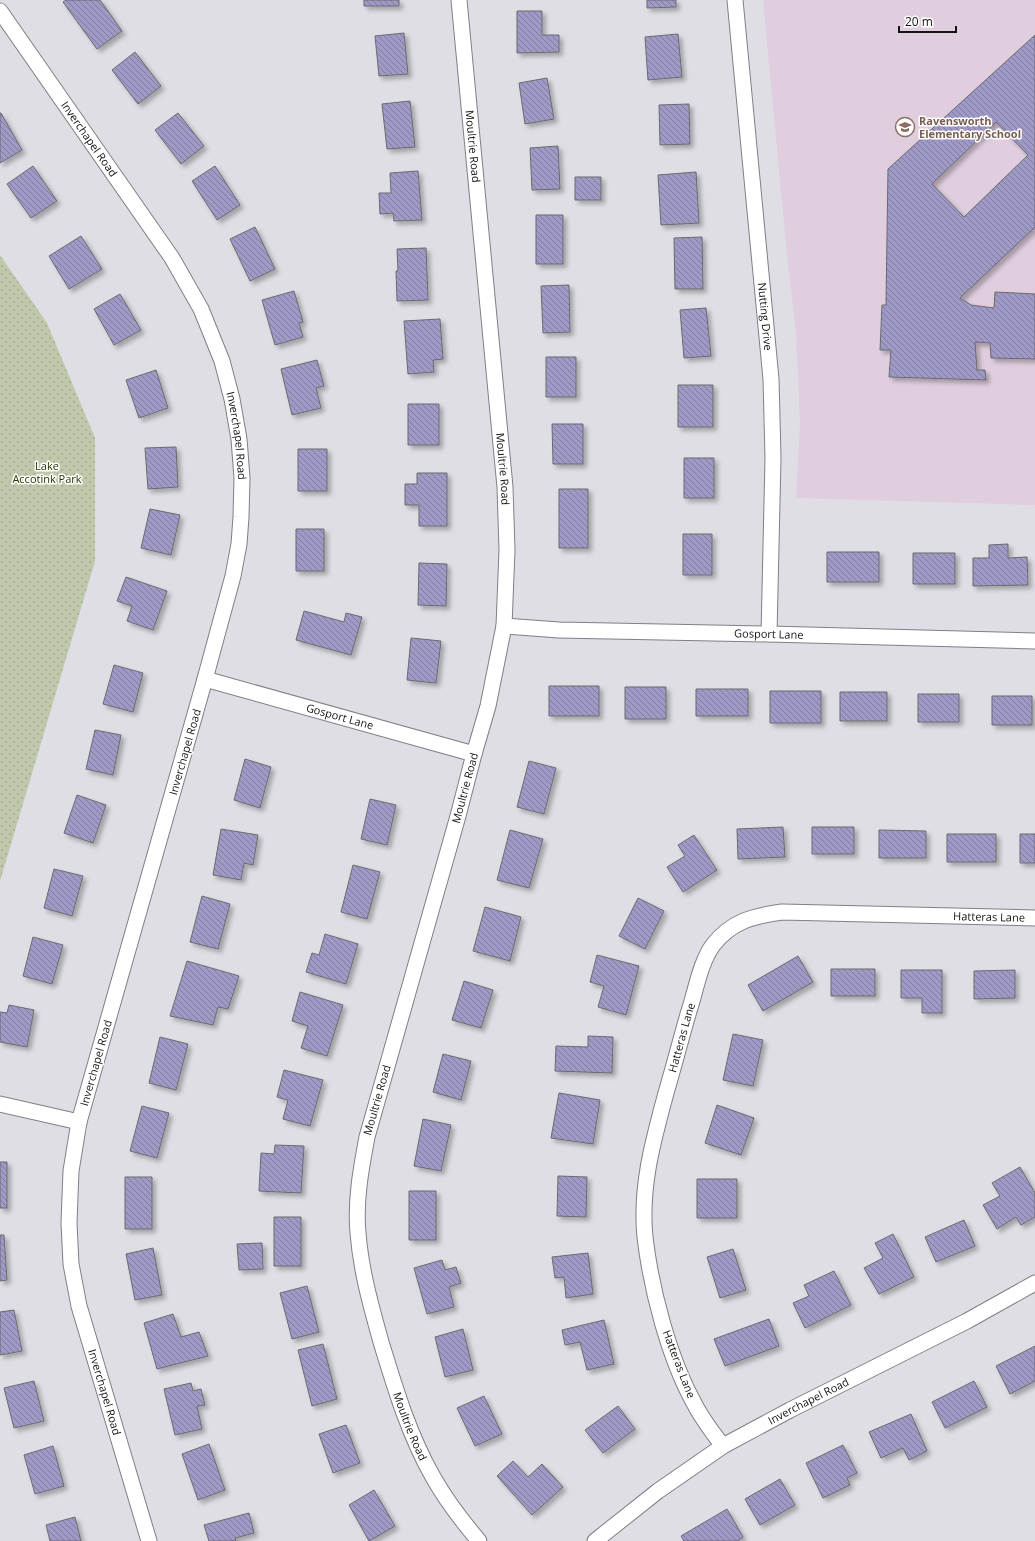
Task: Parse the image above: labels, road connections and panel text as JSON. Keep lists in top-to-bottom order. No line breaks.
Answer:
{"streets":{"street":["Inverchapel Road","Moultrie Road","Nutting Drive","Gosport Lane","Hatteras Lane"]},"crossings":[["Inverchapel Road","Gosport Lane"],["Inverchapel Road","Hatteras Lane"],["Moultrie Road","Gosport Lane"],["Nutting Drive","Gosport Lane"]],"parks":["Lake Accotink Park"],"places":{"school or university":["Ravensworth Elementary School"]},"scale_bar":"20 m"}
